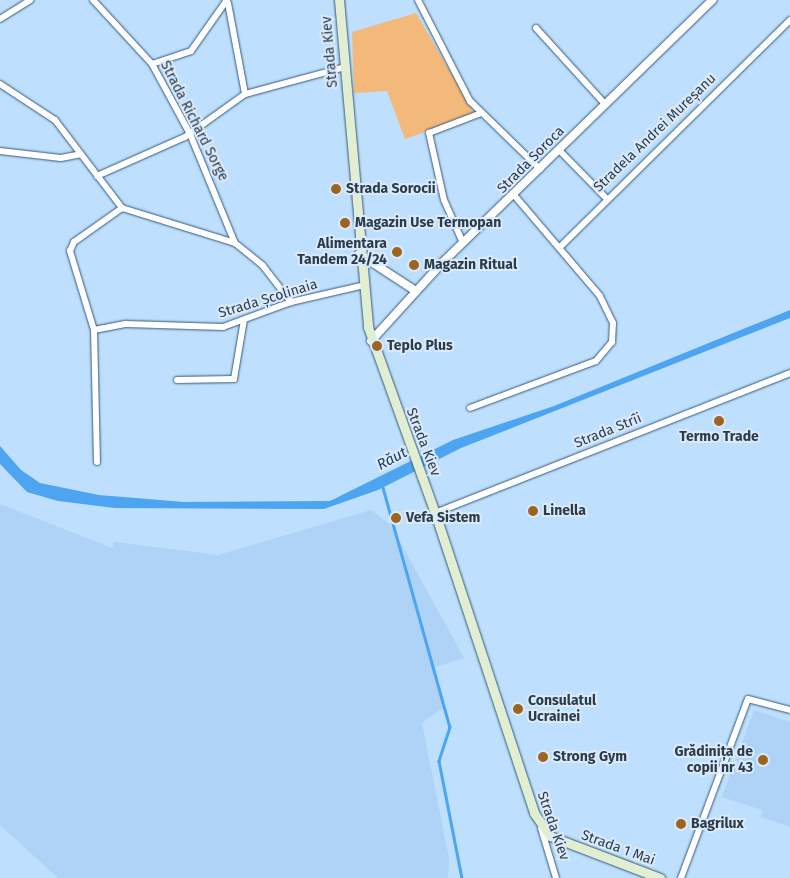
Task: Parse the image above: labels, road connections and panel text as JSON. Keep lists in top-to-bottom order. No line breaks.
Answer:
{"streets":{"main road":["Strada Kiev","Strada 1 Mai"],"street":["Strada Richard Sorge","Stradela Andrei Mureșanu","Strada Soroca","Strada Școlinaia","Strada Strîi"]},"crossings":[["Strada Kiev","Strada Soroca"],["Strada Kiev","Strada Școlinaia"],["Strada Kiev","Strada Strîi"],["Strada Kiev","Strada 1 Mai"]],"water":["Răut"],"places":["Strada Sorocii","Magazin Use Termopan","Alimentara Tandem 24/24","Magazin Ritual","Teplo Plus","Termo Trade","Linella","Vefa Sistem","Consulatul Ucrainei","Strong Gym","Grădinița de copii nr 43","Bagrilux"]}
